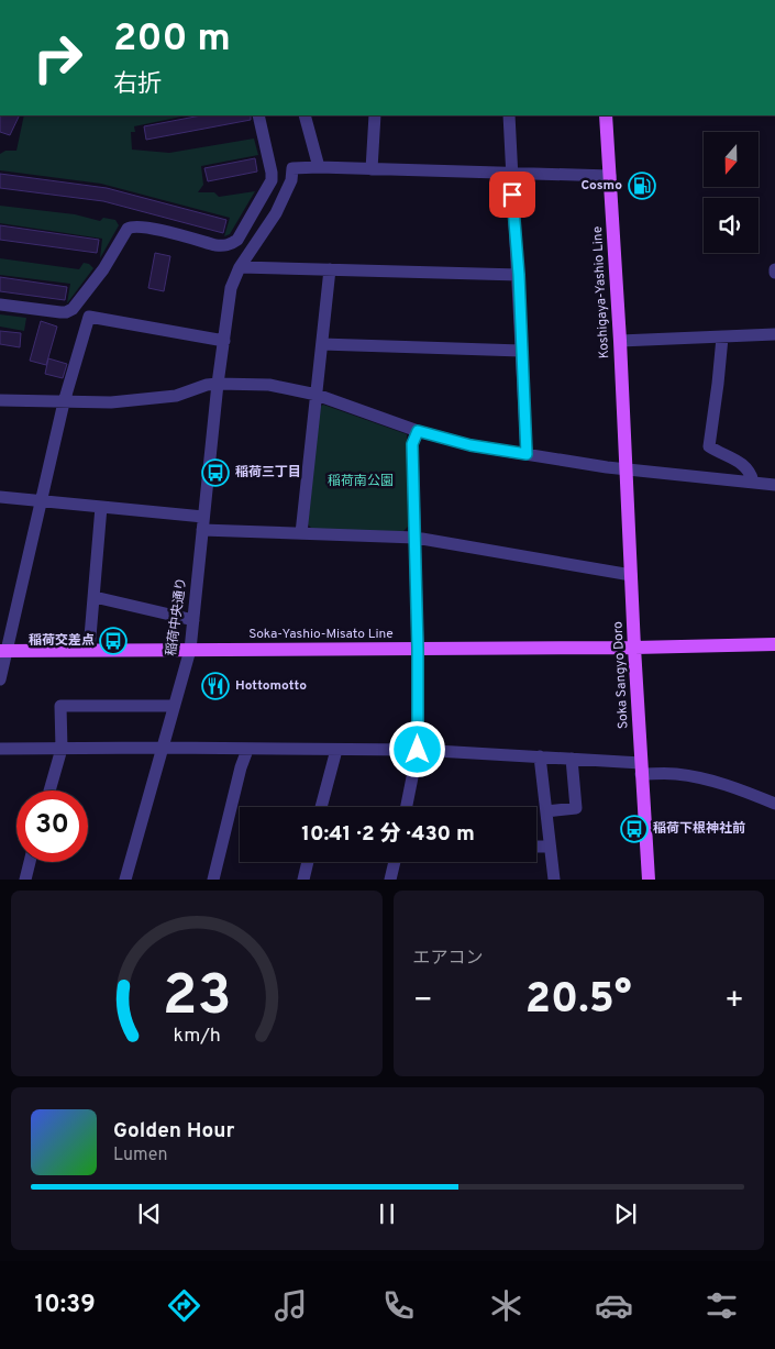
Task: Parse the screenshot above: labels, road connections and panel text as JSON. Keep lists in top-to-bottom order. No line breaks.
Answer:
{"streets":{"main road":["Koshigaya-Yashio Line","Soka-Yashio-Misato Line","Soka Sangyo Doro"],"street":["稲荷中央通り"]},"crossings":[["Koshigaya-Yashio Line","Soka Sangyo Doro"],["稲荷中央通り","Soka-Yashio-Misato Line"],["Soka-Yashio-Misato Line","Soka Sangyo Doro"]],"parks":["稲荷南公園"],"places":{"fuel station":["Cosmo"],"bus stop":["稲荷三丁目","稲荷交差点","稲荷下根神社前"],"restaurant":["Hottomotto"]},"north":"bottom","page":{"turn":["200 m","右折"],"limit":"30","trip":"10:41 · 2 分 · 430 m","tile":"エアコン","heat":["−","20.5°","+"],"song":["Golden Hour","Lumen"],"tabs":"10:39","gauge":["23","km/h"]}}
